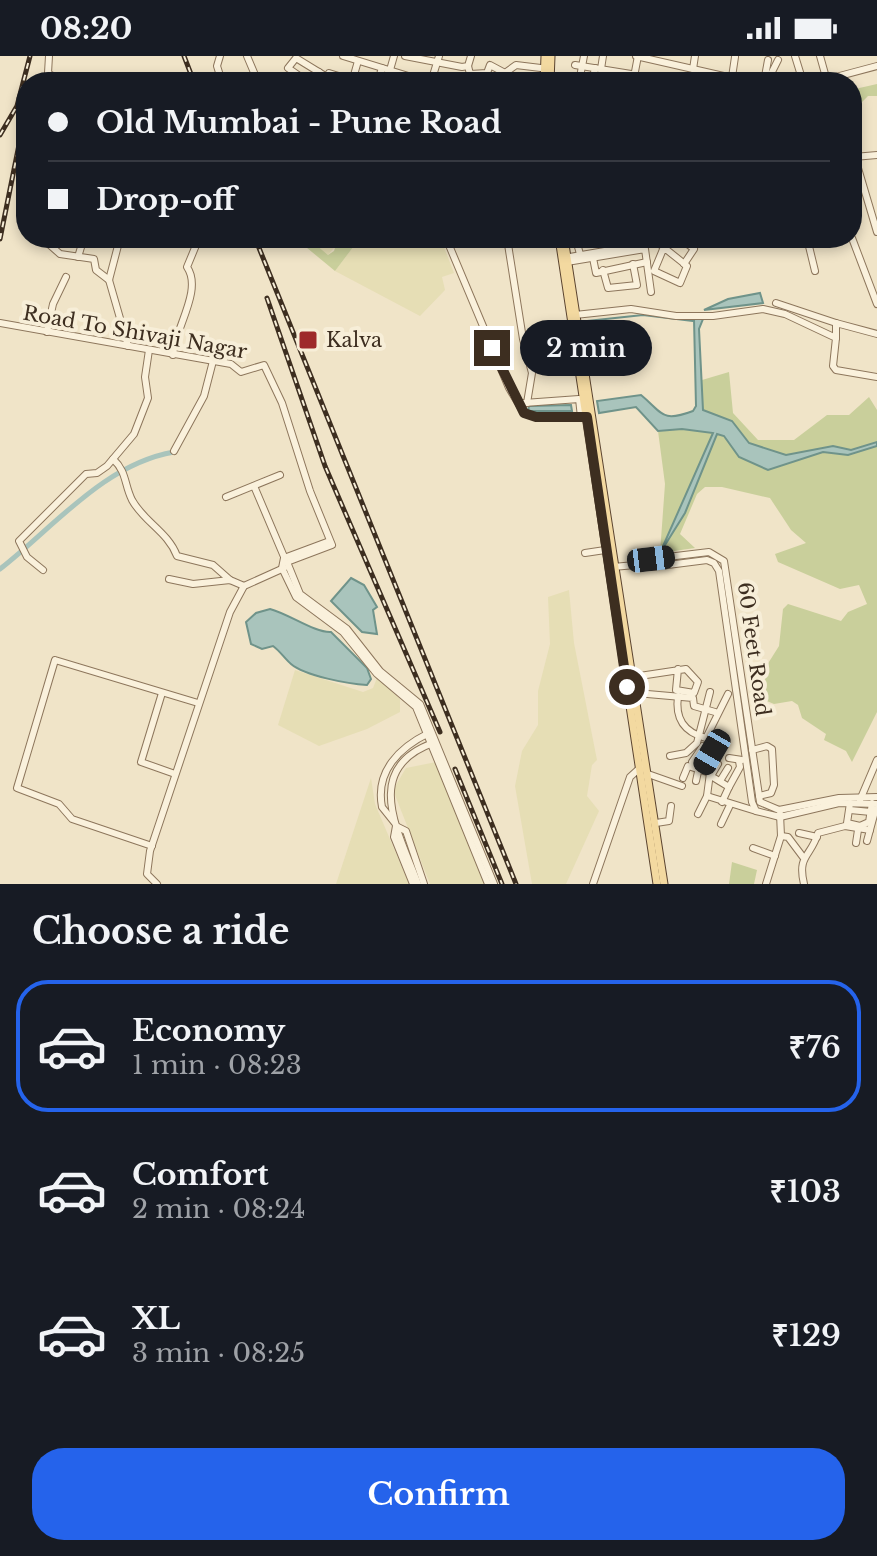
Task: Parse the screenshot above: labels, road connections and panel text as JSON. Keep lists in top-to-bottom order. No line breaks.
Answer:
{"streets":{"street":["Road To Shivaji Nagar","60 Feet Road"]},"places":{"transit":["Kalva"]},"page":{"status":"08:20","banner":["Old Mumbai - Pune Road","Drop-off"],"bubble":"2 min","heading":"Choose a ride","list":[{"name":"Economy","note":"1 min · 08:23","value":"₹76"},{"name":"Comfort","note":"2 min · 08:24","value":"₹103"},{"name":"XL","note":"3 min · 08:25","value":"₹129"}],"buttons":"Confirm"}}
